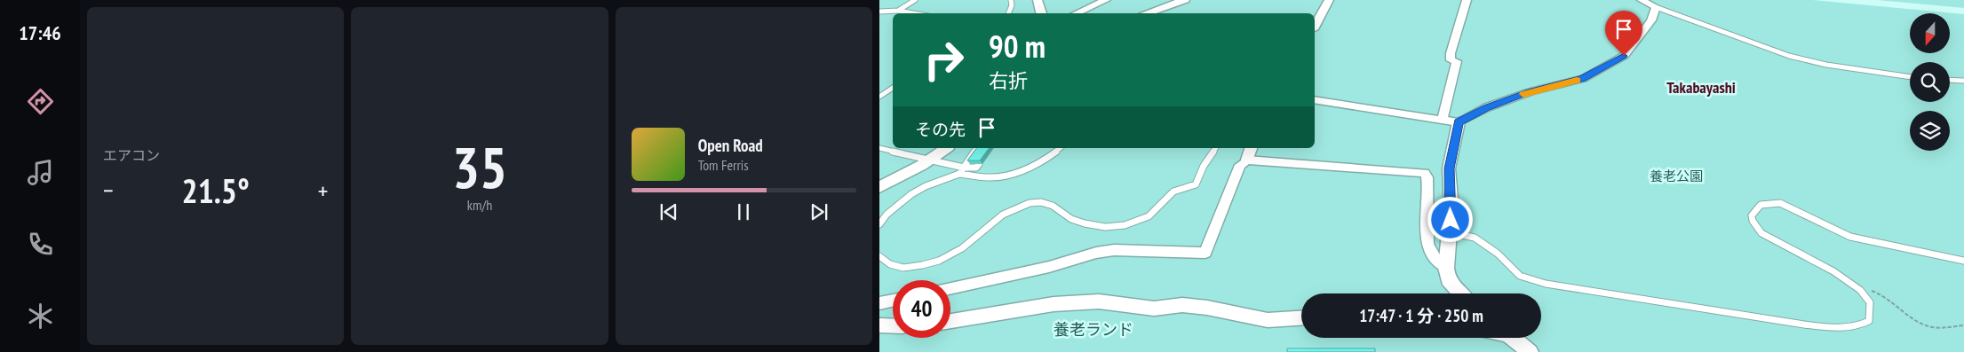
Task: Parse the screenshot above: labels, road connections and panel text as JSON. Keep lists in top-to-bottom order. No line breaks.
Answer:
{"districts":["Takabayashi"],"parks":["養老公園","養老ランド"],"north":"bottom","page":{"tabs":"17:46","tile":["エアコン",["35","km/h"]],"turn":["90 m","右折"],"then":"その先","song":["Open Road","Tom Ferris"],"heat":["−","21.5°","+"],"limit":"40","trip":"17:47 · 1 分 · 250 m"}}
